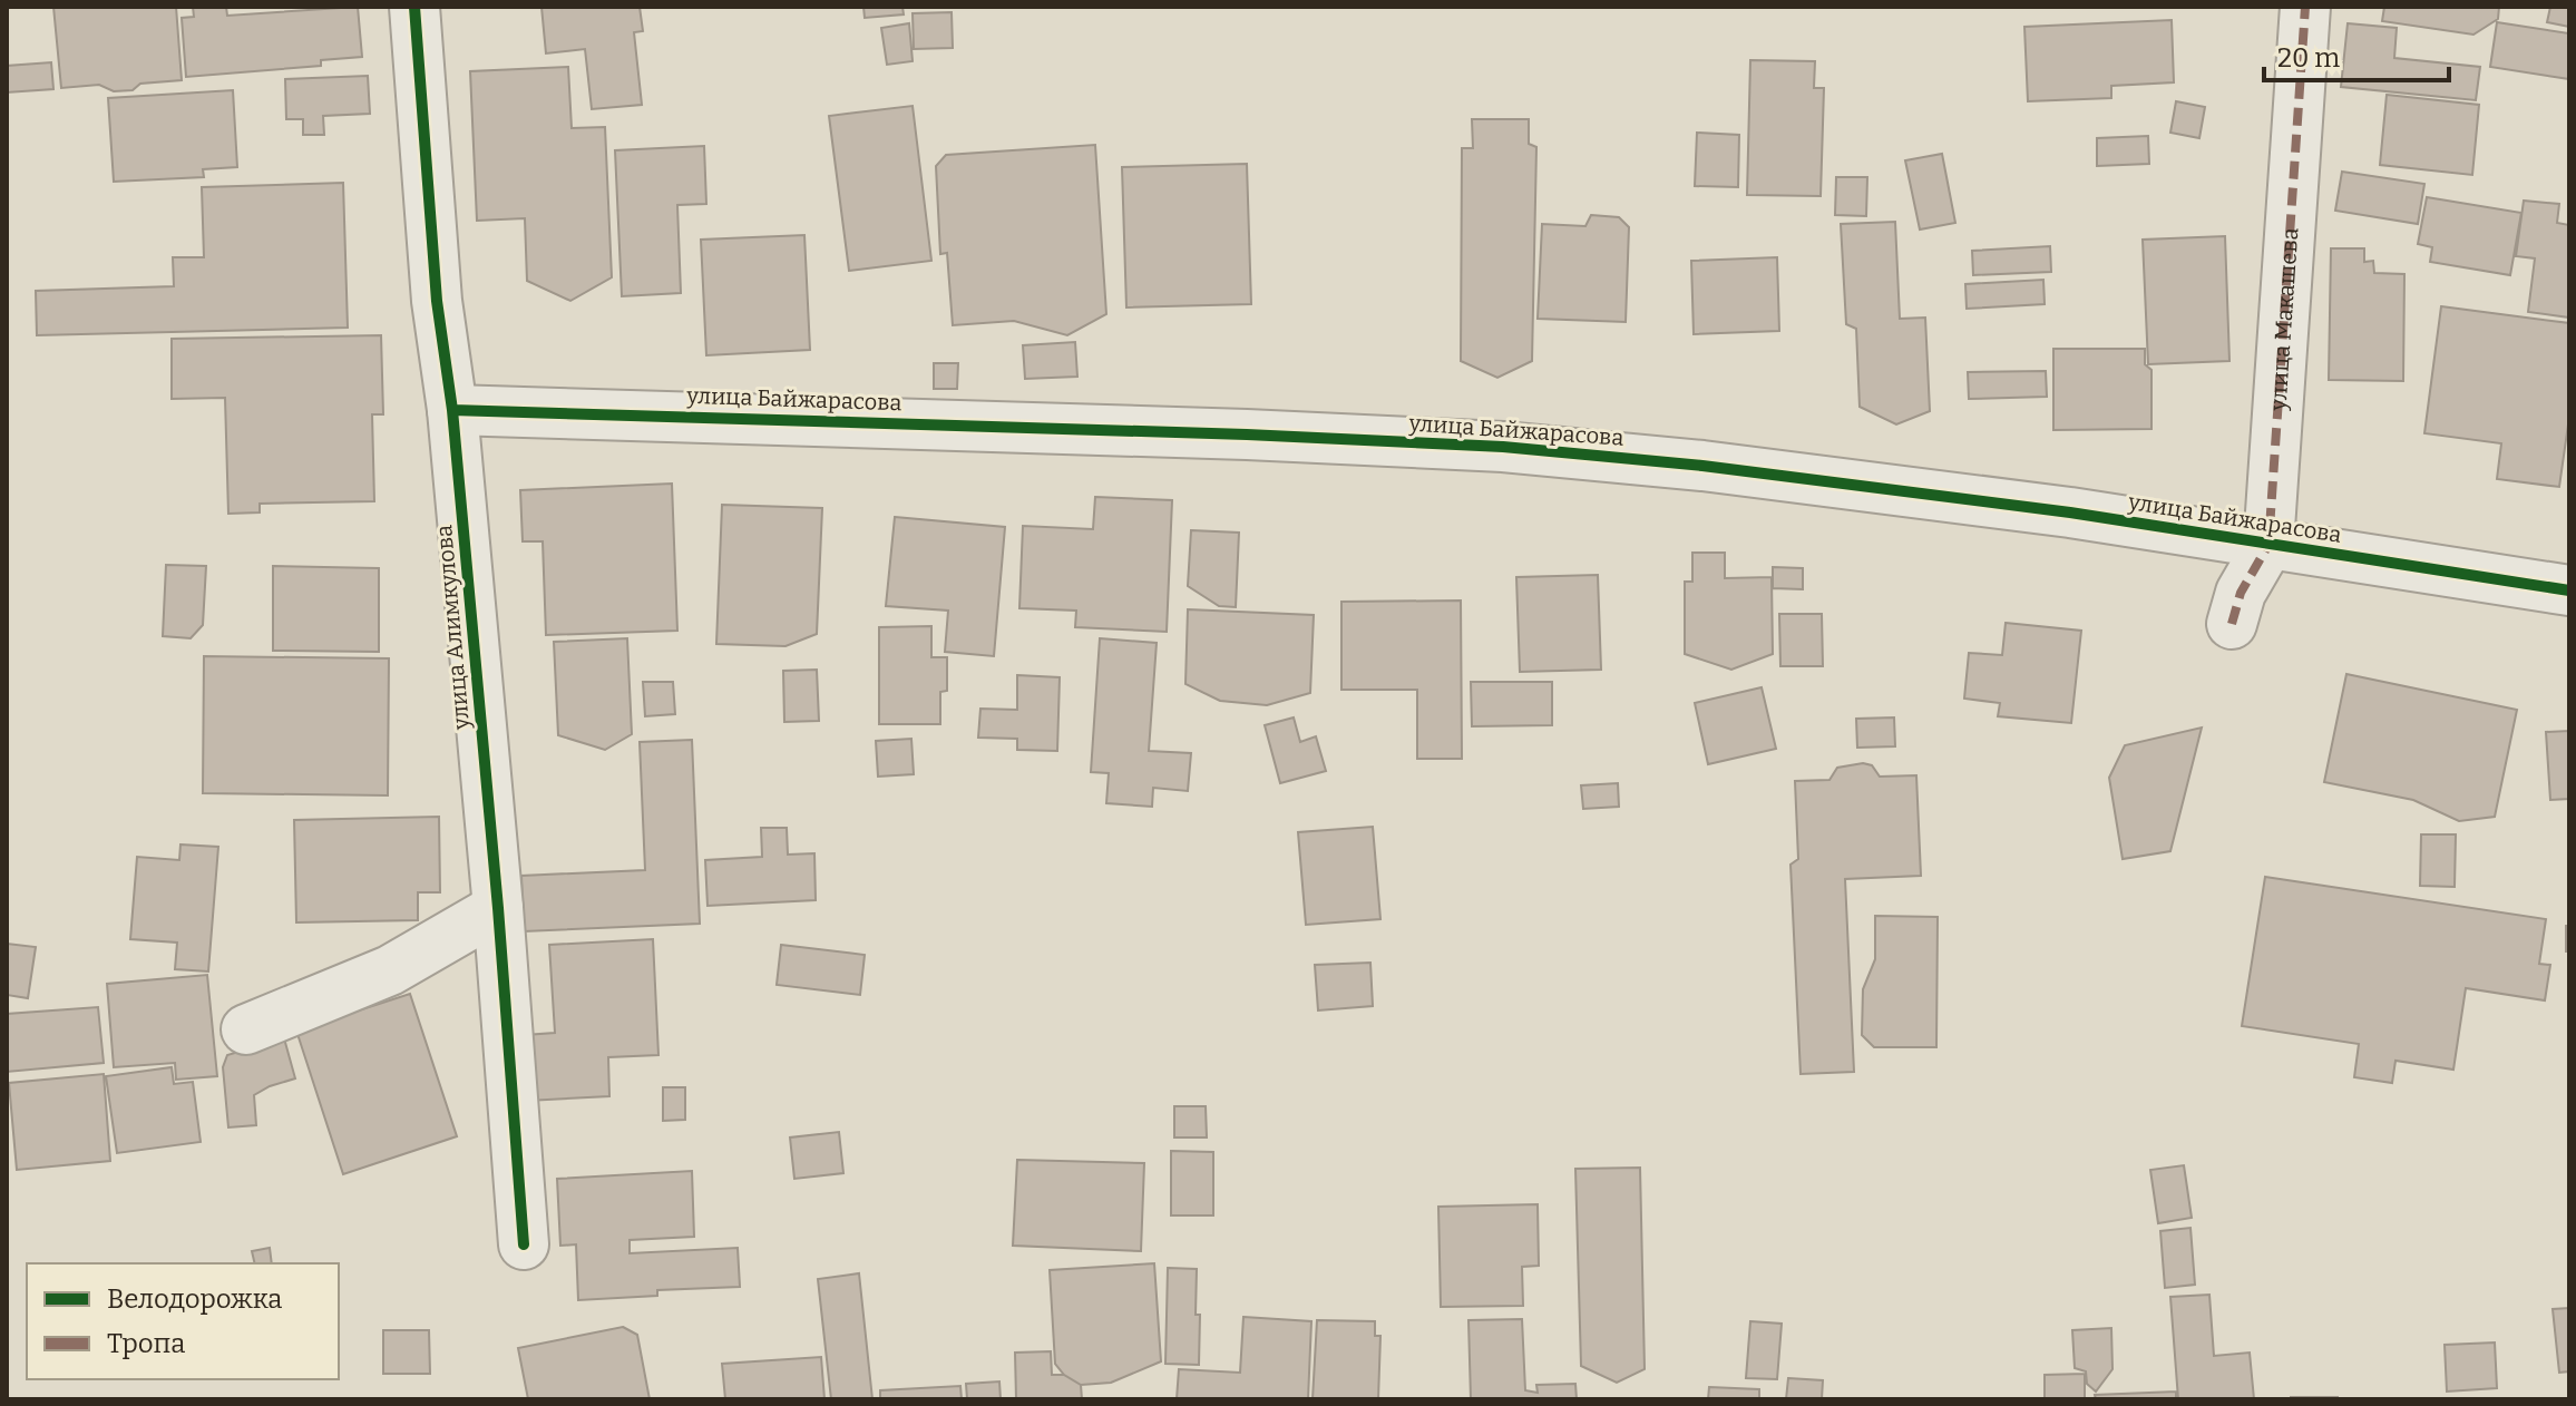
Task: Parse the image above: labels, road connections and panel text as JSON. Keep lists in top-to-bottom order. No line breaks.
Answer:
{"streets":{"street":["улица Макашева","улица Байжарасова","улица Алимкулова"]},"crossings":[["улица Макашева","улица Байжарасова"],["улица Байжарасова","улица Алимкулова"]],"legend":["Велодорожка","Тропа"],"scale_bar":"20 m"}
